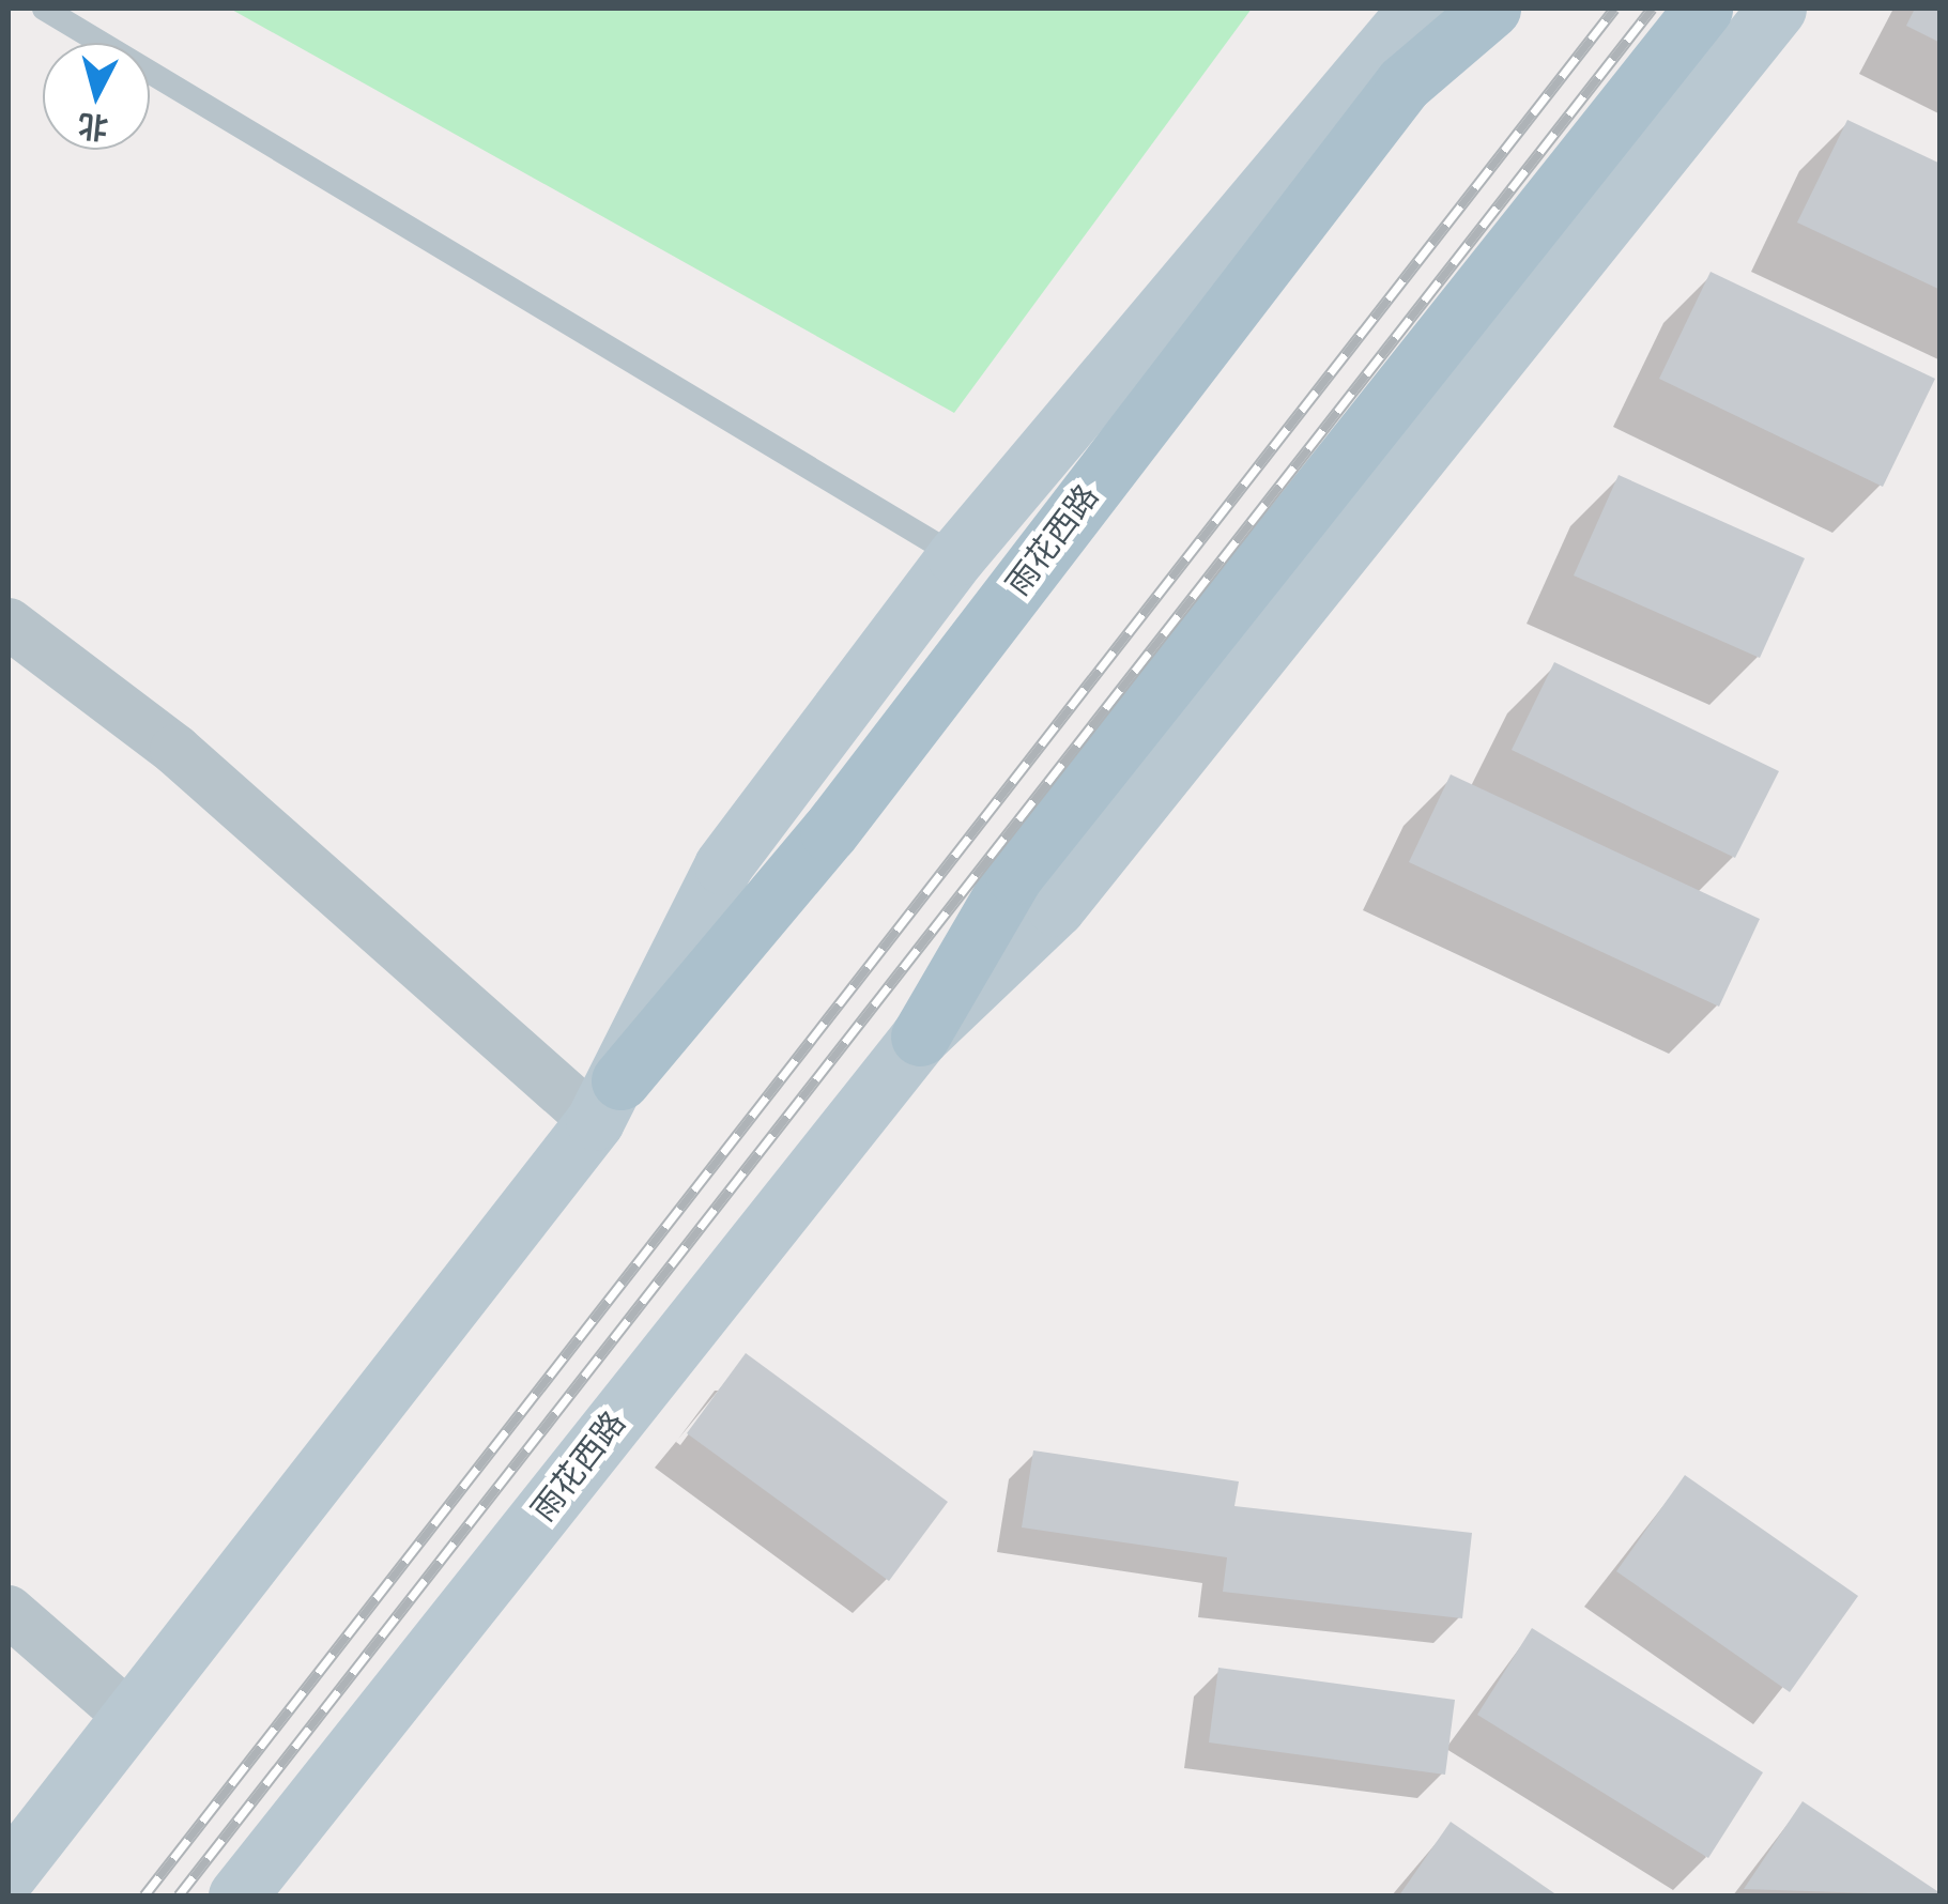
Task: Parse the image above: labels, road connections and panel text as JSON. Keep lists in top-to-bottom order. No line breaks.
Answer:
{"streets":{"main road":["雨花西路"]},"north":"bottom"}
